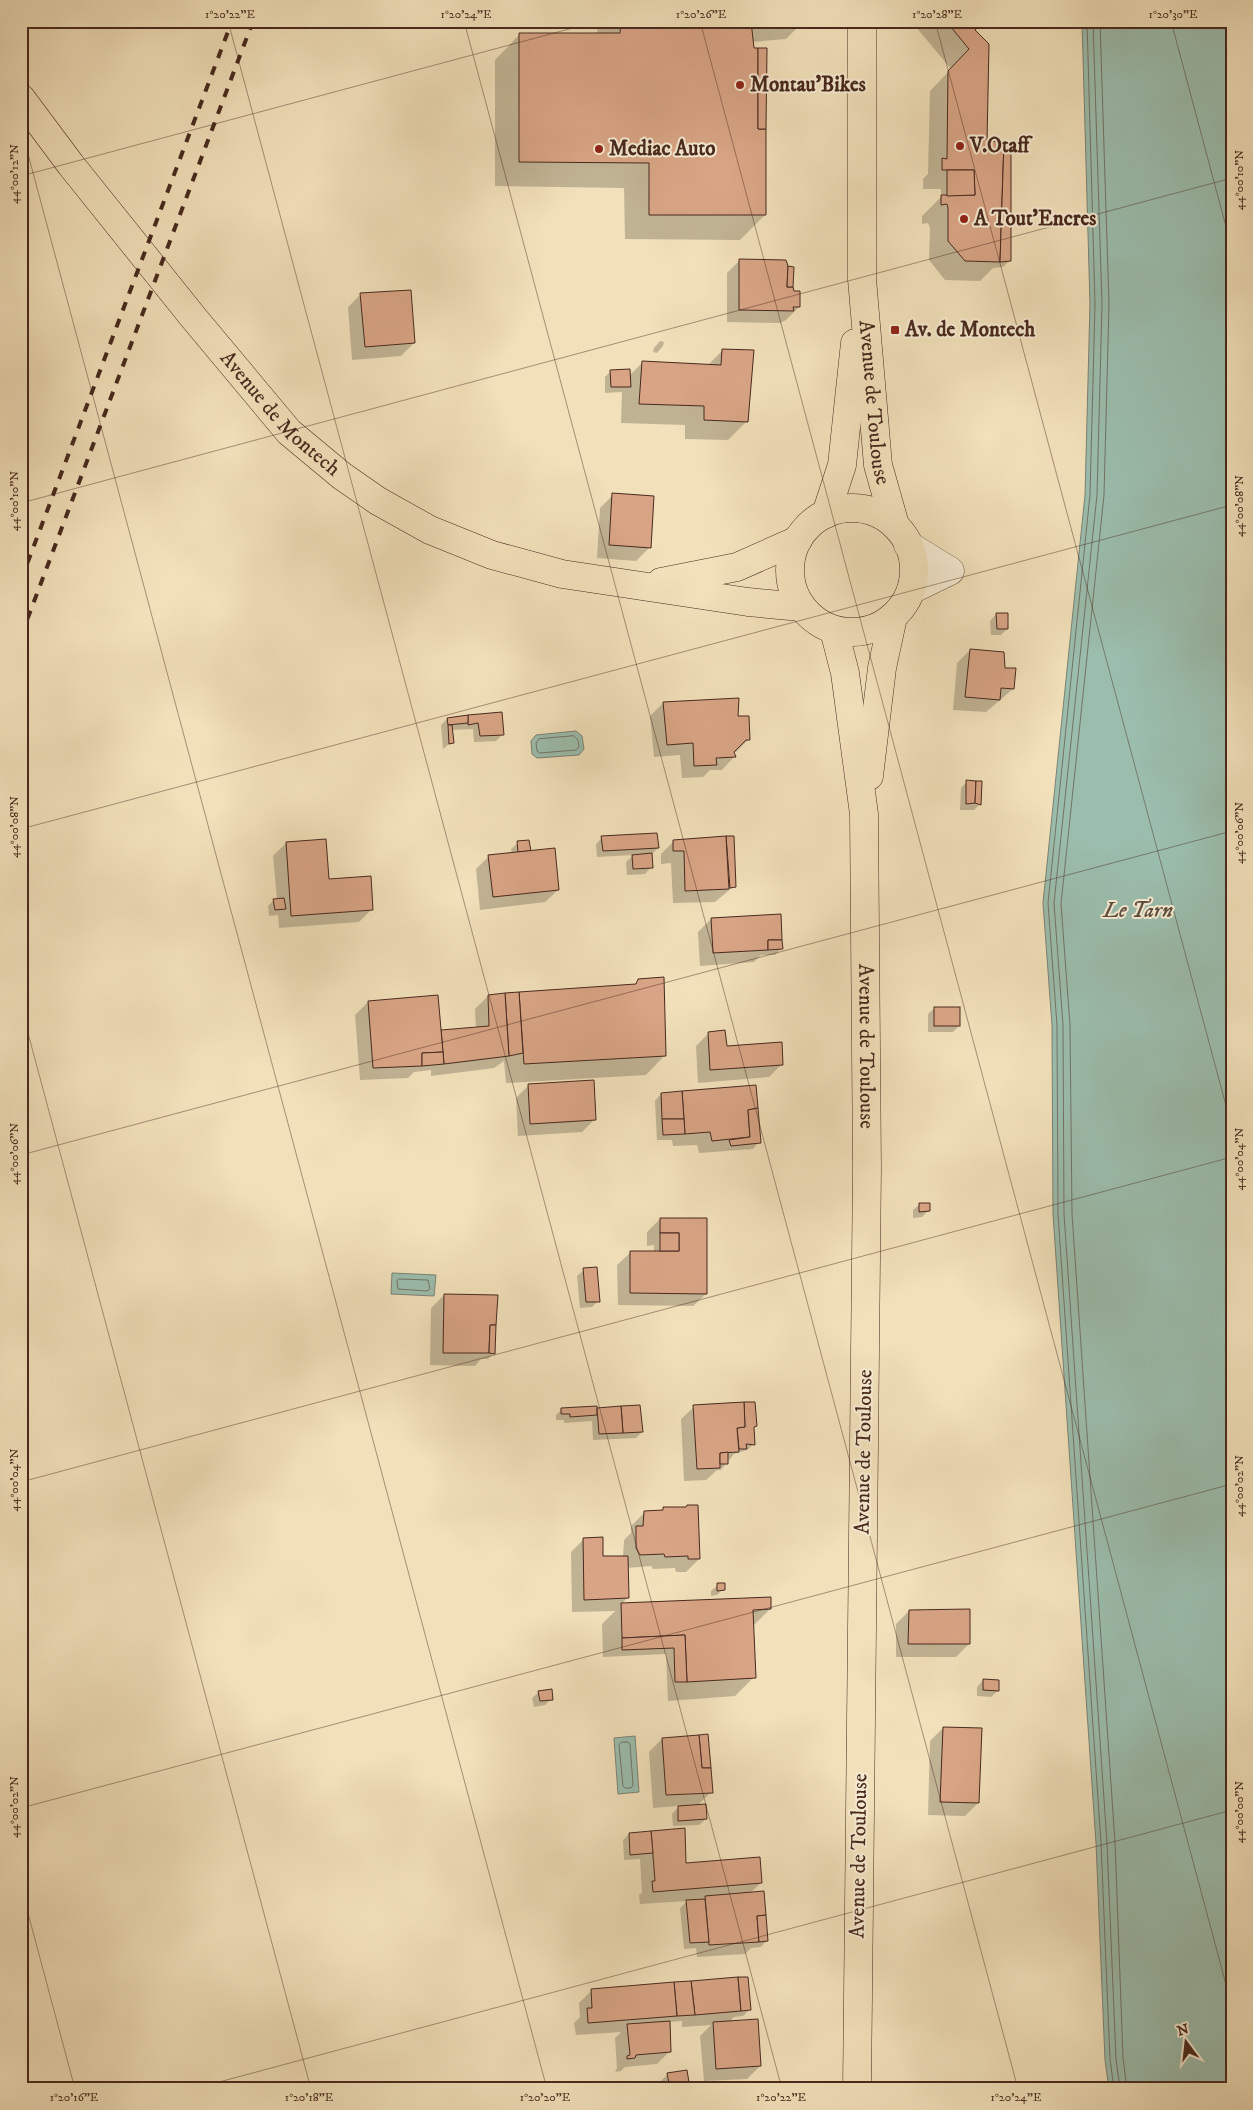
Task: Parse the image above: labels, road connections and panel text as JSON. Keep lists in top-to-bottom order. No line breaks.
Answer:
{"streets":{"main road":["Avenue de Toulouse","Avenue de Montech"]},"crossings":[["Avenue de Toulouse","Avenue de Montech"]],"water":["Le Tarn"],"places":{"other":["Montau'Bikes","V.Otaff","Mediac Auto","A Tout'Encres"],"transit":["Av. de Montech"]},"north":"top","coordinates":["1°20'22\"E","1°20'24\"E","1°20'26\"E","1°20'28\"E","1°20'30\"E","44°00'12\"N","44°00'10\"N","44°00'08\"N","44°00'06\"N","44°00'04\"N","44°00'02\"N","44°00'00\"N","1°20'16\"E","1°20'18\"E","1°20'20\"E"]}
